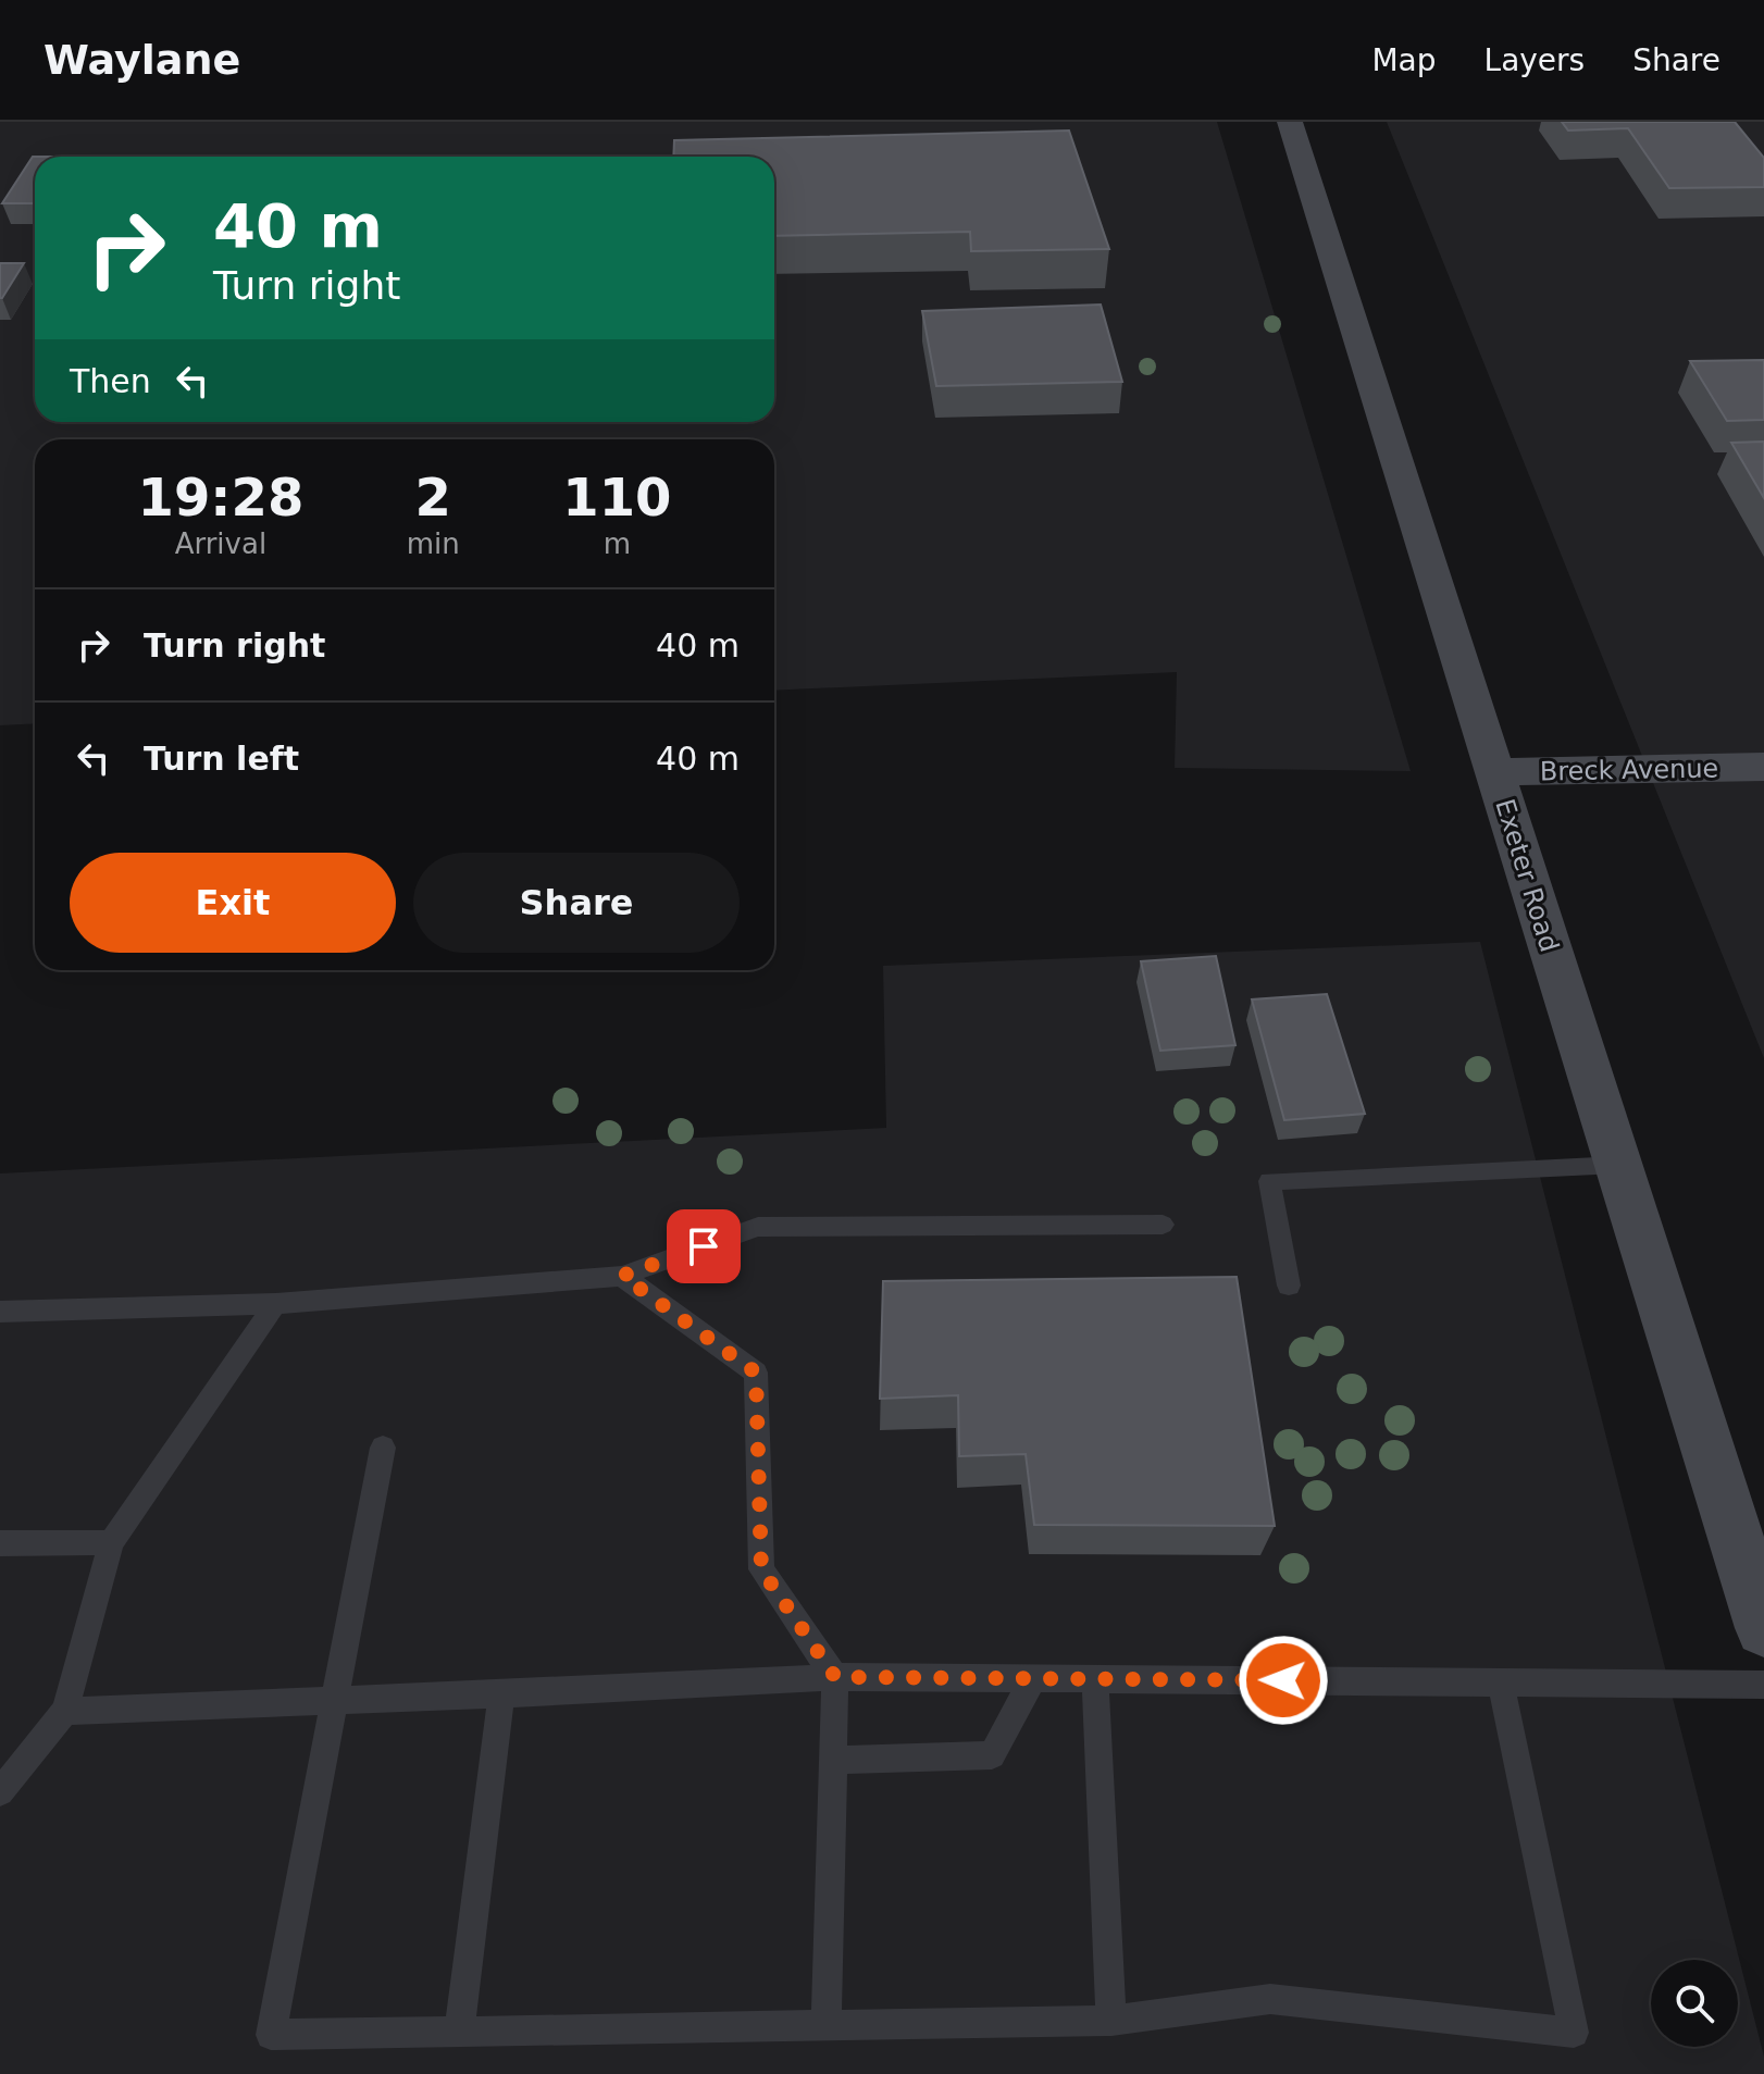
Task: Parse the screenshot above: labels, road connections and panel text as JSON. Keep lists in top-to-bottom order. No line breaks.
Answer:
{"streets":{"main road":["Breck Avenue","Exeter Road"]},"crossings":[["Breck Avenue","Exeter Road"]],"page":{"header":"Waylane","nav":["Map","Layers","Share"],"turn":["40 m","Turn right"],"then":"Then","eta":["19:28","Arrival","2","min","110","m"],"list":[{"name":"Turn right","value":"40 m"},{"name":"Turn left","value":"40 m"}],"buttons":["Exit","Share"]}}
